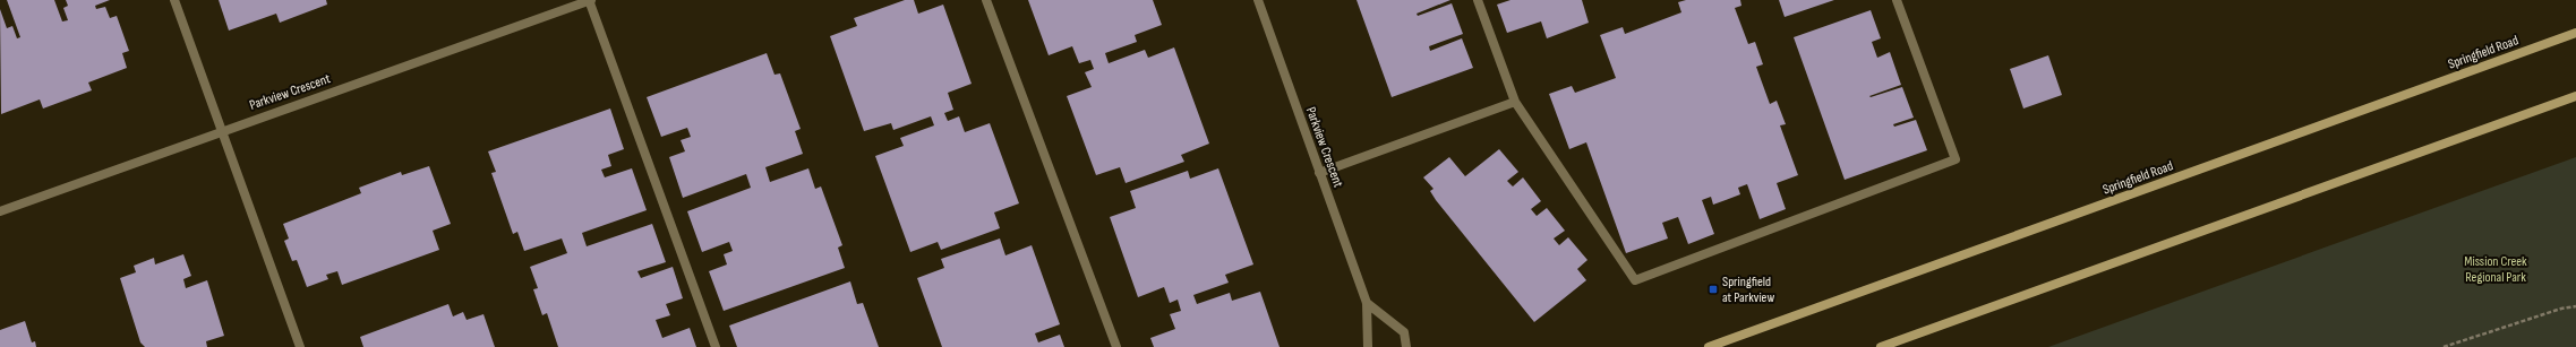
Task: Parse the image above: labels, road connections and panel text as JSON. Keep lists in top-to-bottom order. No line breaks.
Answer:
{"streets":{"main road":["Springfield Road"],"street":["Parkview Crescent"]},"parks":["Mission Creek Regional Park"],"places":{"transit":["Springfield at Parkview"]}}
